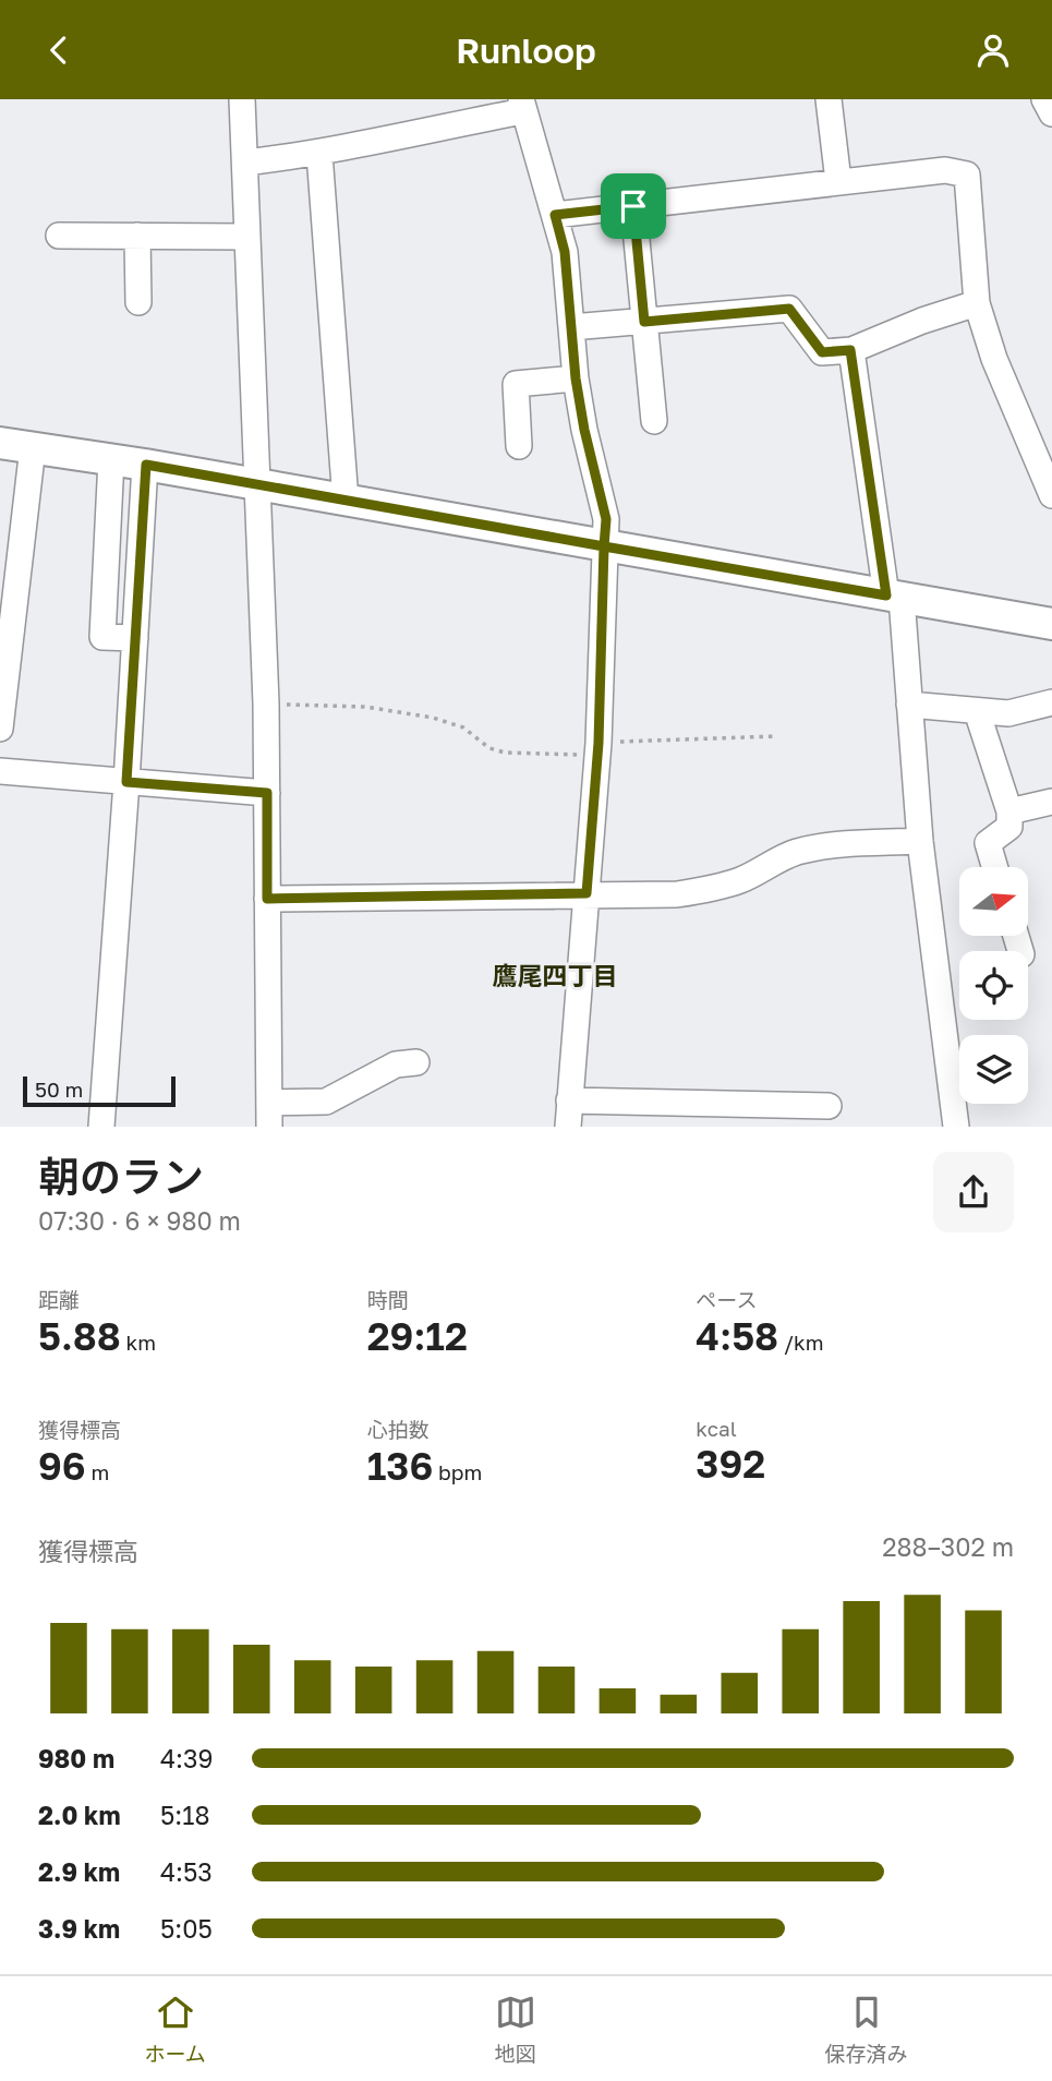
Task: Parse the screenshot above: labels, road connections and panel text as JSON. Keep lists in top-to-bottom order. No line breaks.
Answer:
{"districts":["鷹尾四丁目"],"scale_bar":"50 m","north":"right","page":{"header":"Runloop","scale":"50 m","heading":["朝のラン","07:30 · 6 × 980 m"],"stats":[["距離","5.88 km"],["時間","29:12"],["ペース","4:58 /km"],["獲得標高","96 m"],["心拍数","136 bpm"],["kcal","392"]],"chart":["獲得標高","288–302 m"],"list":[{"name":"980 m","note":"4:39"},{"name":"2.0 km","note":"5:18"},{"name":"2.9 km","note":"4:53"},{"name":"3.9 km","note":"5:05"}],"tabs":["ホーム","地図","保存済み"]}}
